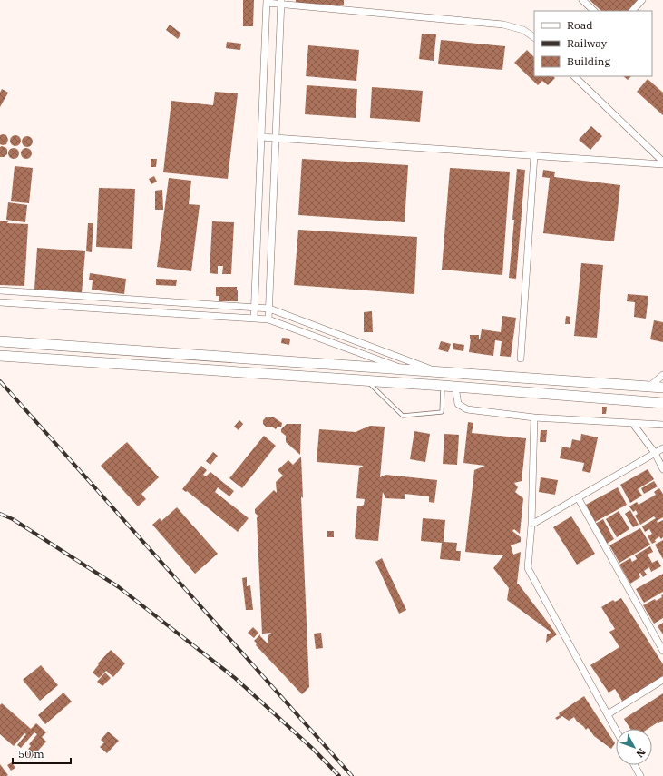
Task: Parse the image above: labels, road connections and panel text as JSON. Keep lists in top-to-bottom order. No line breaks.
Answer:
{"legend":["Road","Railway","Building"],"scale_bar":"50 m","north":"bottom right"}
